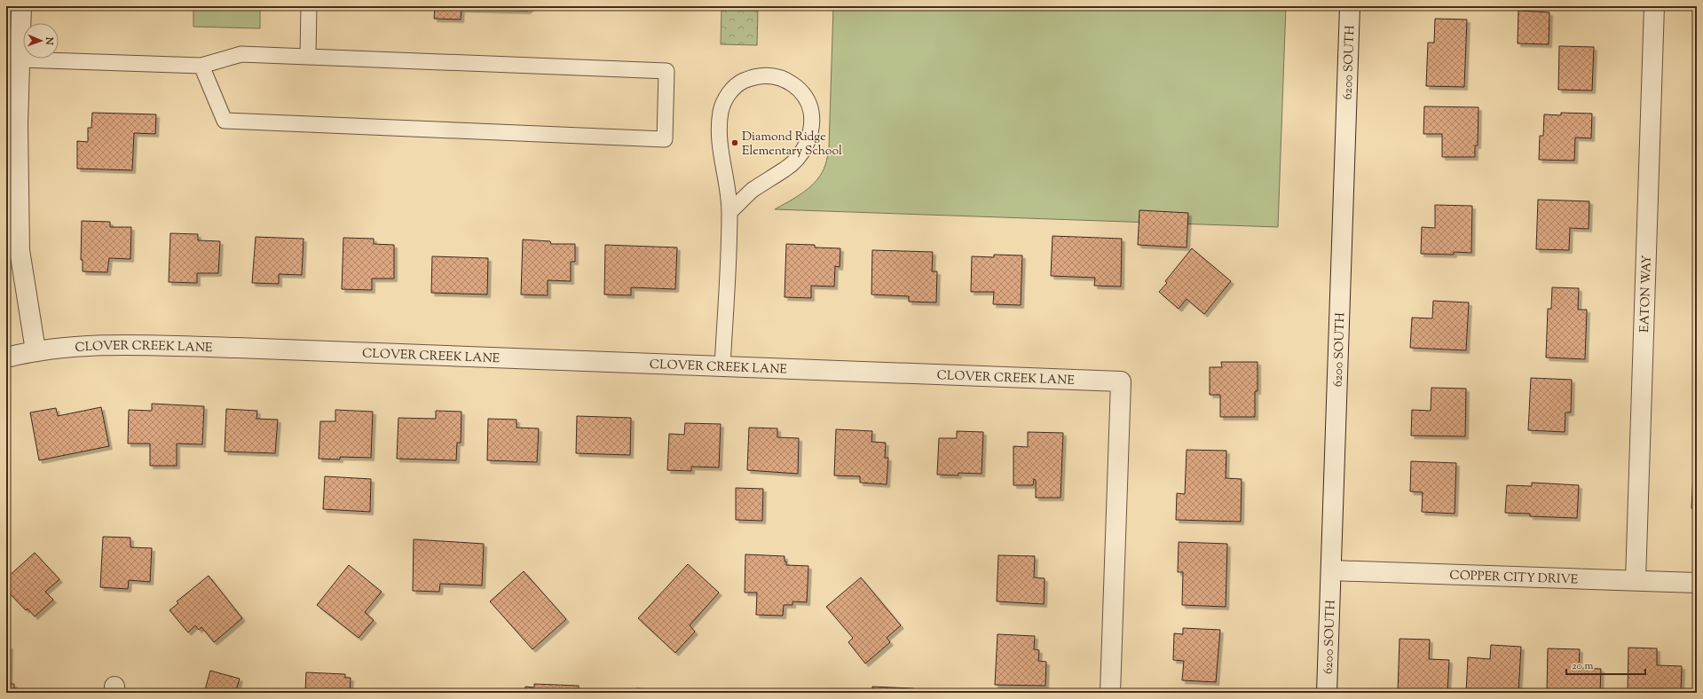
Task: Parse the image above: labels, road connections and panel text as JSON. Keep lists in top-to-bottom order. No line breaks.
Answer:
{"streets":{"street":["6200 SOUTH","EATON WAY","CLOVER CREEK LANE","COPPER CITY DRIVE"]},"crossings":[["6200 SOUTH","COPPER CITY DRIVE"],["EATON WAY","COPPER CITY DRIVE"]],"places":["Diamond Ridge Elementary School"],"scale_bar":"20 m","north":"right"}
